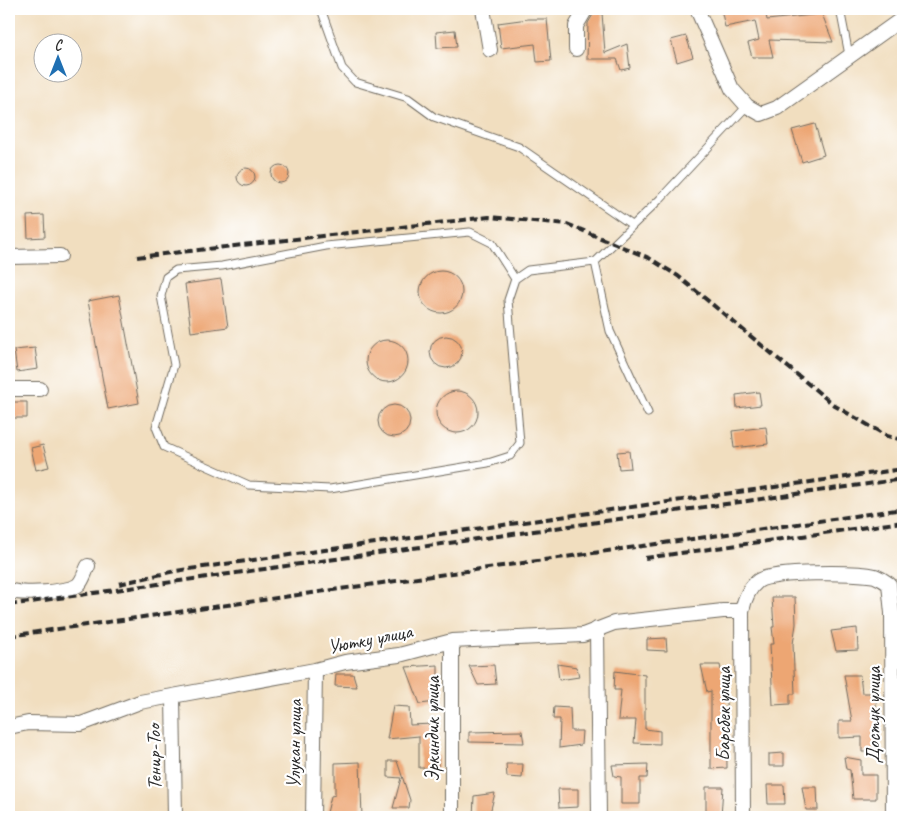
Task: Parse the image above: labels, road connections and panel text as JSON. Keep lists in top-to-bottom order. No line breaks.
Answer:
{"streets":{"street":["Уютку улица","Барсбек улица","Достук улица","Эркиндик улица","Улукан улица","Тенир-Тоо"]},"crossings":[["Уютку улица","Барсбек улица"],["Уютку улица","Достук улица"],["Уютку улица","Эркиндик улица"],["Уютку улица","Улукан улица"],["Уютку улица","Тенир-Тоо"],["Барсбек улица","Достук улица"]],"north":"top"}
